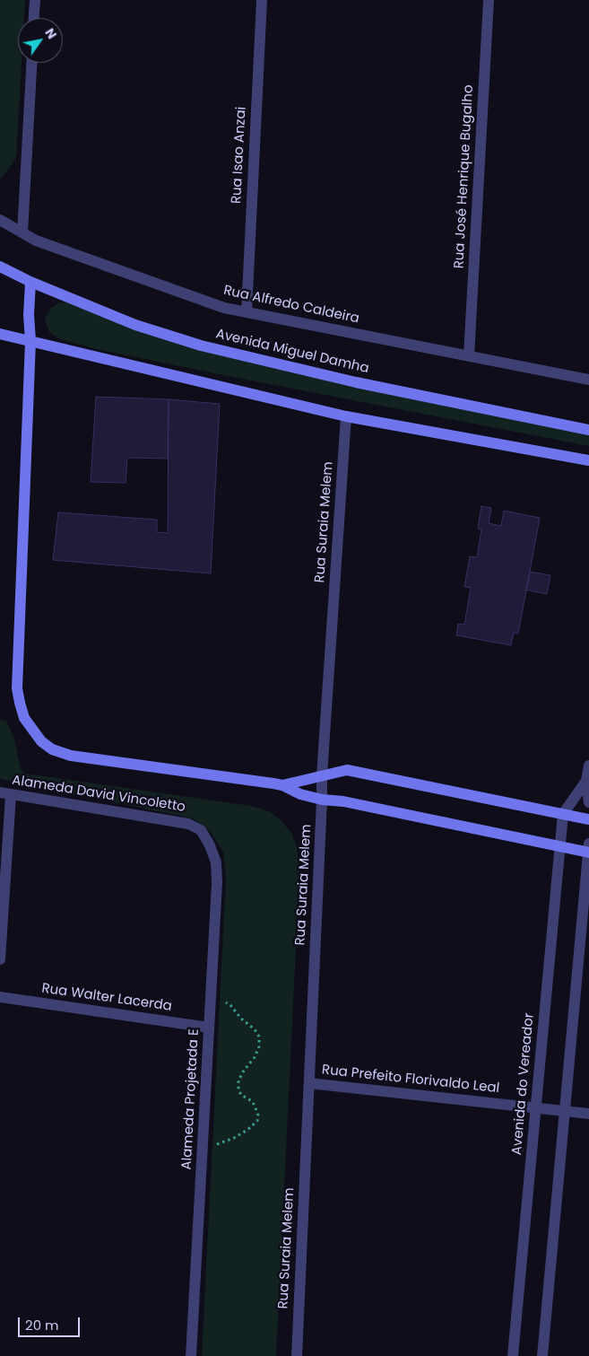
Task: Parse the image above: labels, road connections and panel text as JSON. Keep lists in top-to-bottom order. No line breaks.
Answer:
{"streets":{"street":["Rua Isao Anzai","Rua José Henrique Bugalho","Rua Alfredo Caldeira","Avenida Miguel Damha","Rua Suraia Melem","Alameda David Vincoletto","Rua Walter Lacerda","Rua Prefeito Florivaldo Leal","Avenida do Vereador","Alameda Projetada E"]},"crossings":[["Rua Isao Anzai","Rua Alfredo Caldeira"],["Rua José Henrique Bugalho","Rua Alfredo Caldeira"],["Rua Suraia Melem","Rua Prefeito Florivaldo Leal"],["Alameda David Vincoletto","Alameda Projetada E"],["Rua Walter Lacerda","Alameda Projetada E"],["Rua Prefeito Florivaldo Leal","Avenida do Vereador"]],"scale_bar":"20 m","north":"top right"}
